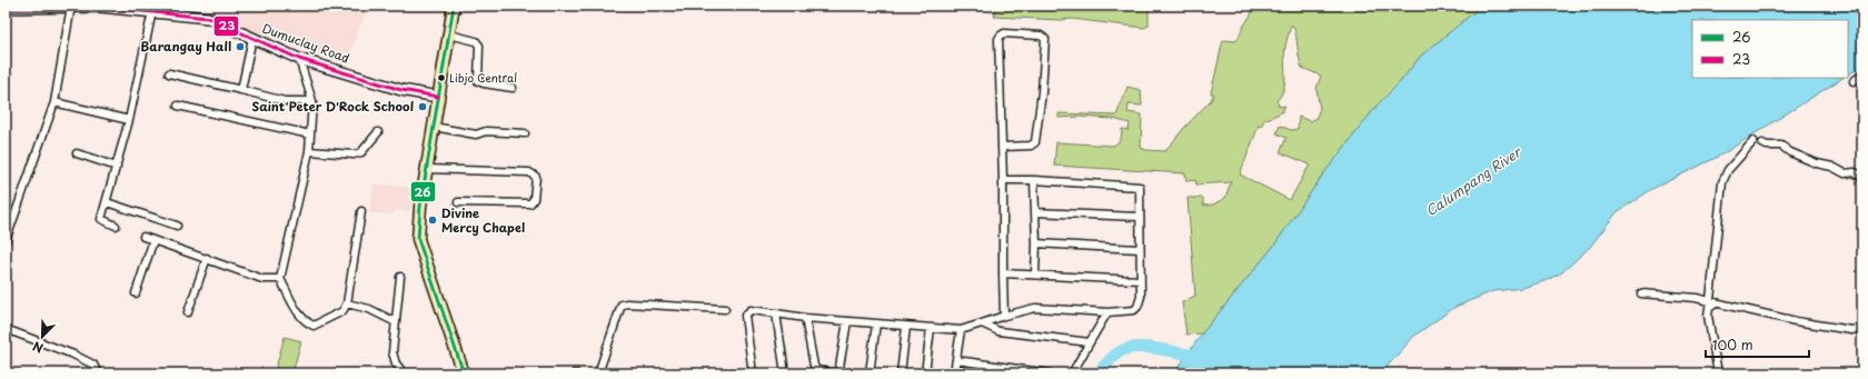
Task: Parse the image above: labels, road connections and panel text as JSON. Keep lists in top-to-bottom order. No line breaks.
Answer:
{"streets":{"street":["Dumuclay Road"]},"water":["Calumpang River"],"places":["Barangay Hall","Libjo Central","Saint Peter D'Rock School","Divine Mercy Chapel"],"lines":["transit line 26","transit line 23"],"legend":["26","23"],"scale_bar":"100 m","north":"bottom left"}
